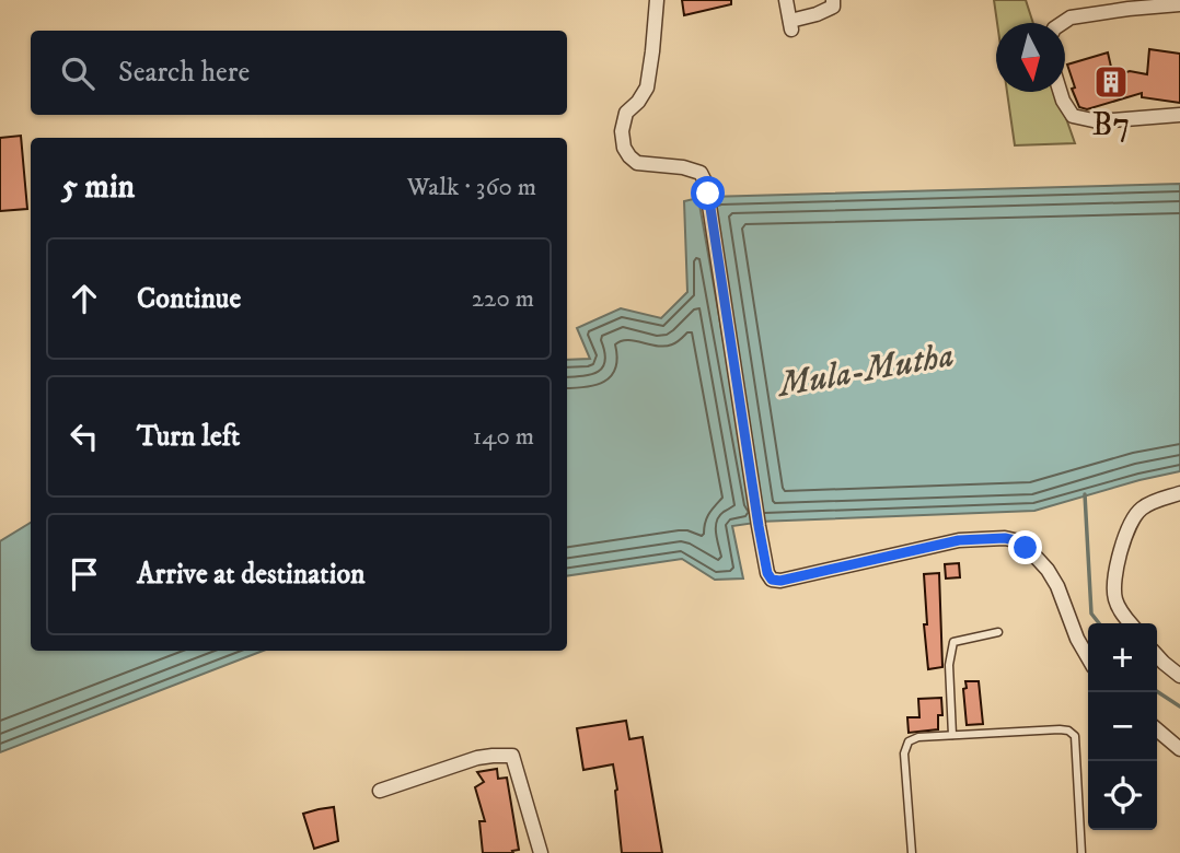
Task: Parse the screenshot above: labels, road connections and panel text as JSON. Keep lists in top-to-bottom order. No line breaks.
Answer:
{"water":["Mula-Mutha"],"places":{"building":["B7"]},"north":"bottom","page":{"search":"Search here","heading":["5 min","Walk · 360 m"],"list":[["Continue","220 m"],["Turn left","140 m"],"Arrive at destination"],"map_buttons":["+","−"]}}
